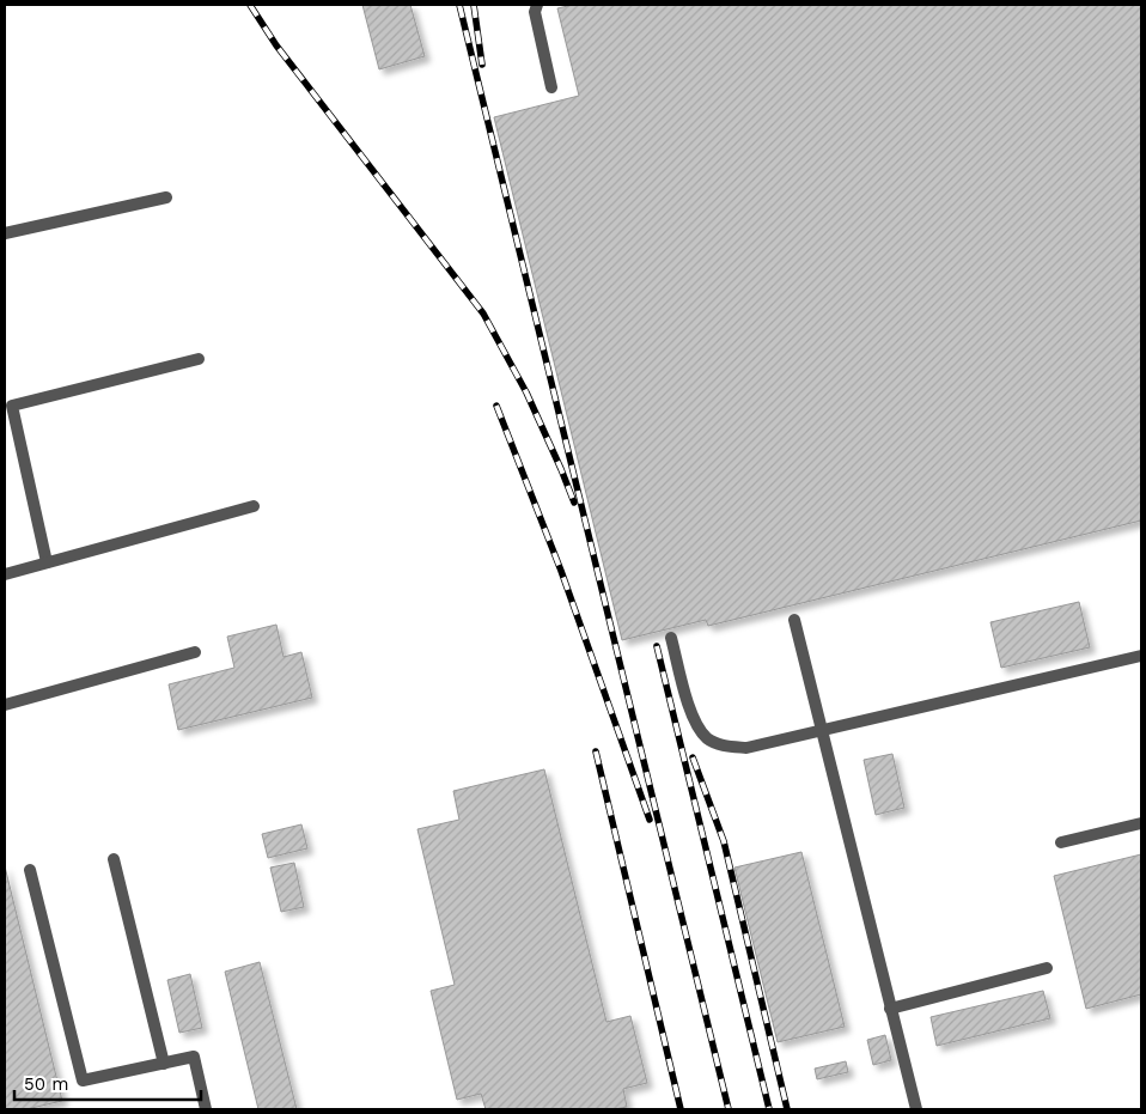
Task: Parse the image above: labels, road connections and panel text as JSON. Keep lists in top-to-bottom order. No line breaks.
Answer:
{"scale_bar":"50 m"}
